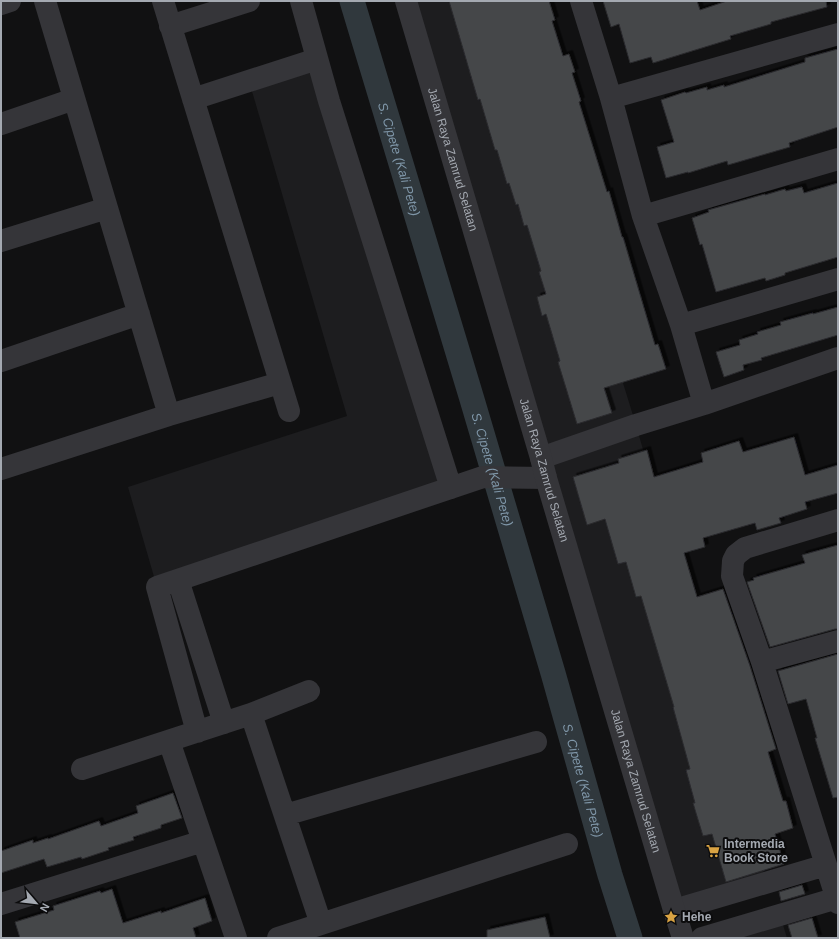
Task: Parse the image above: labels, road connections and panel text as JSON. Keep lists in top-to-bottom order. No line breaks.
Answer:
{"streets":{"street":["Jalan Raya Zamrud Selatan"]},"water":["S. Cipete (Kali Pete)"],"places":{"supermarket":["Intermedia Book Store"],"place":["Hehe"]},"north":"bottom right"}
